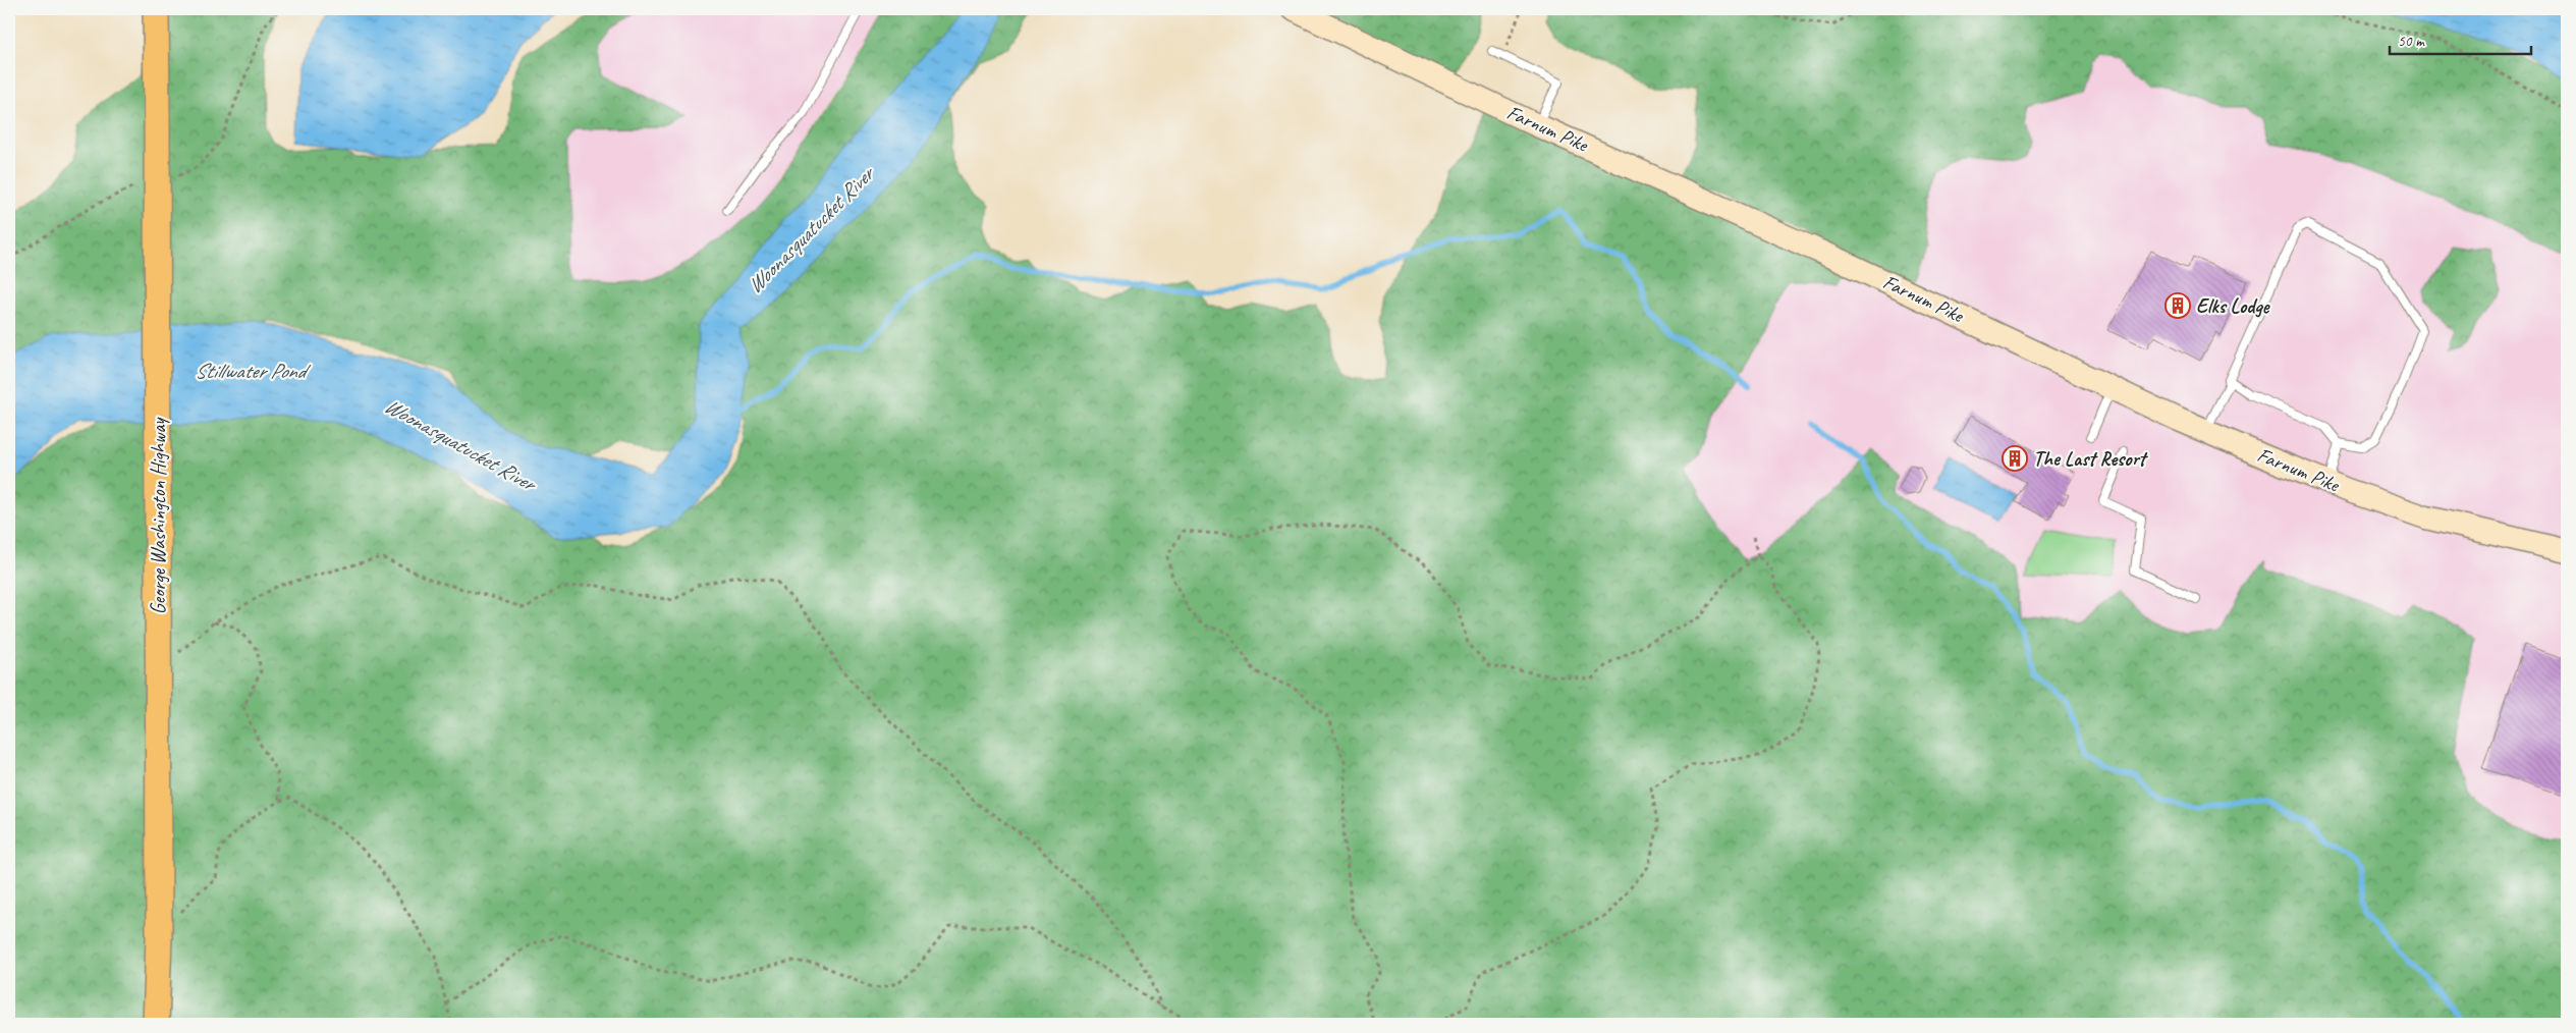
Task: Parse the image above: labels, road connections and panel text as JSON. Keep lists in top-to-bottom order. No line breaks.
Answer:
{"streets":{"main road":["Farnum Pike","George Washington Highway"]},"water":["Woonasquatucket River","Stillwater Pond"],"places":{"building":["Elks Lodge","The Last Resort"]},"scale_bar":"50 m"}
